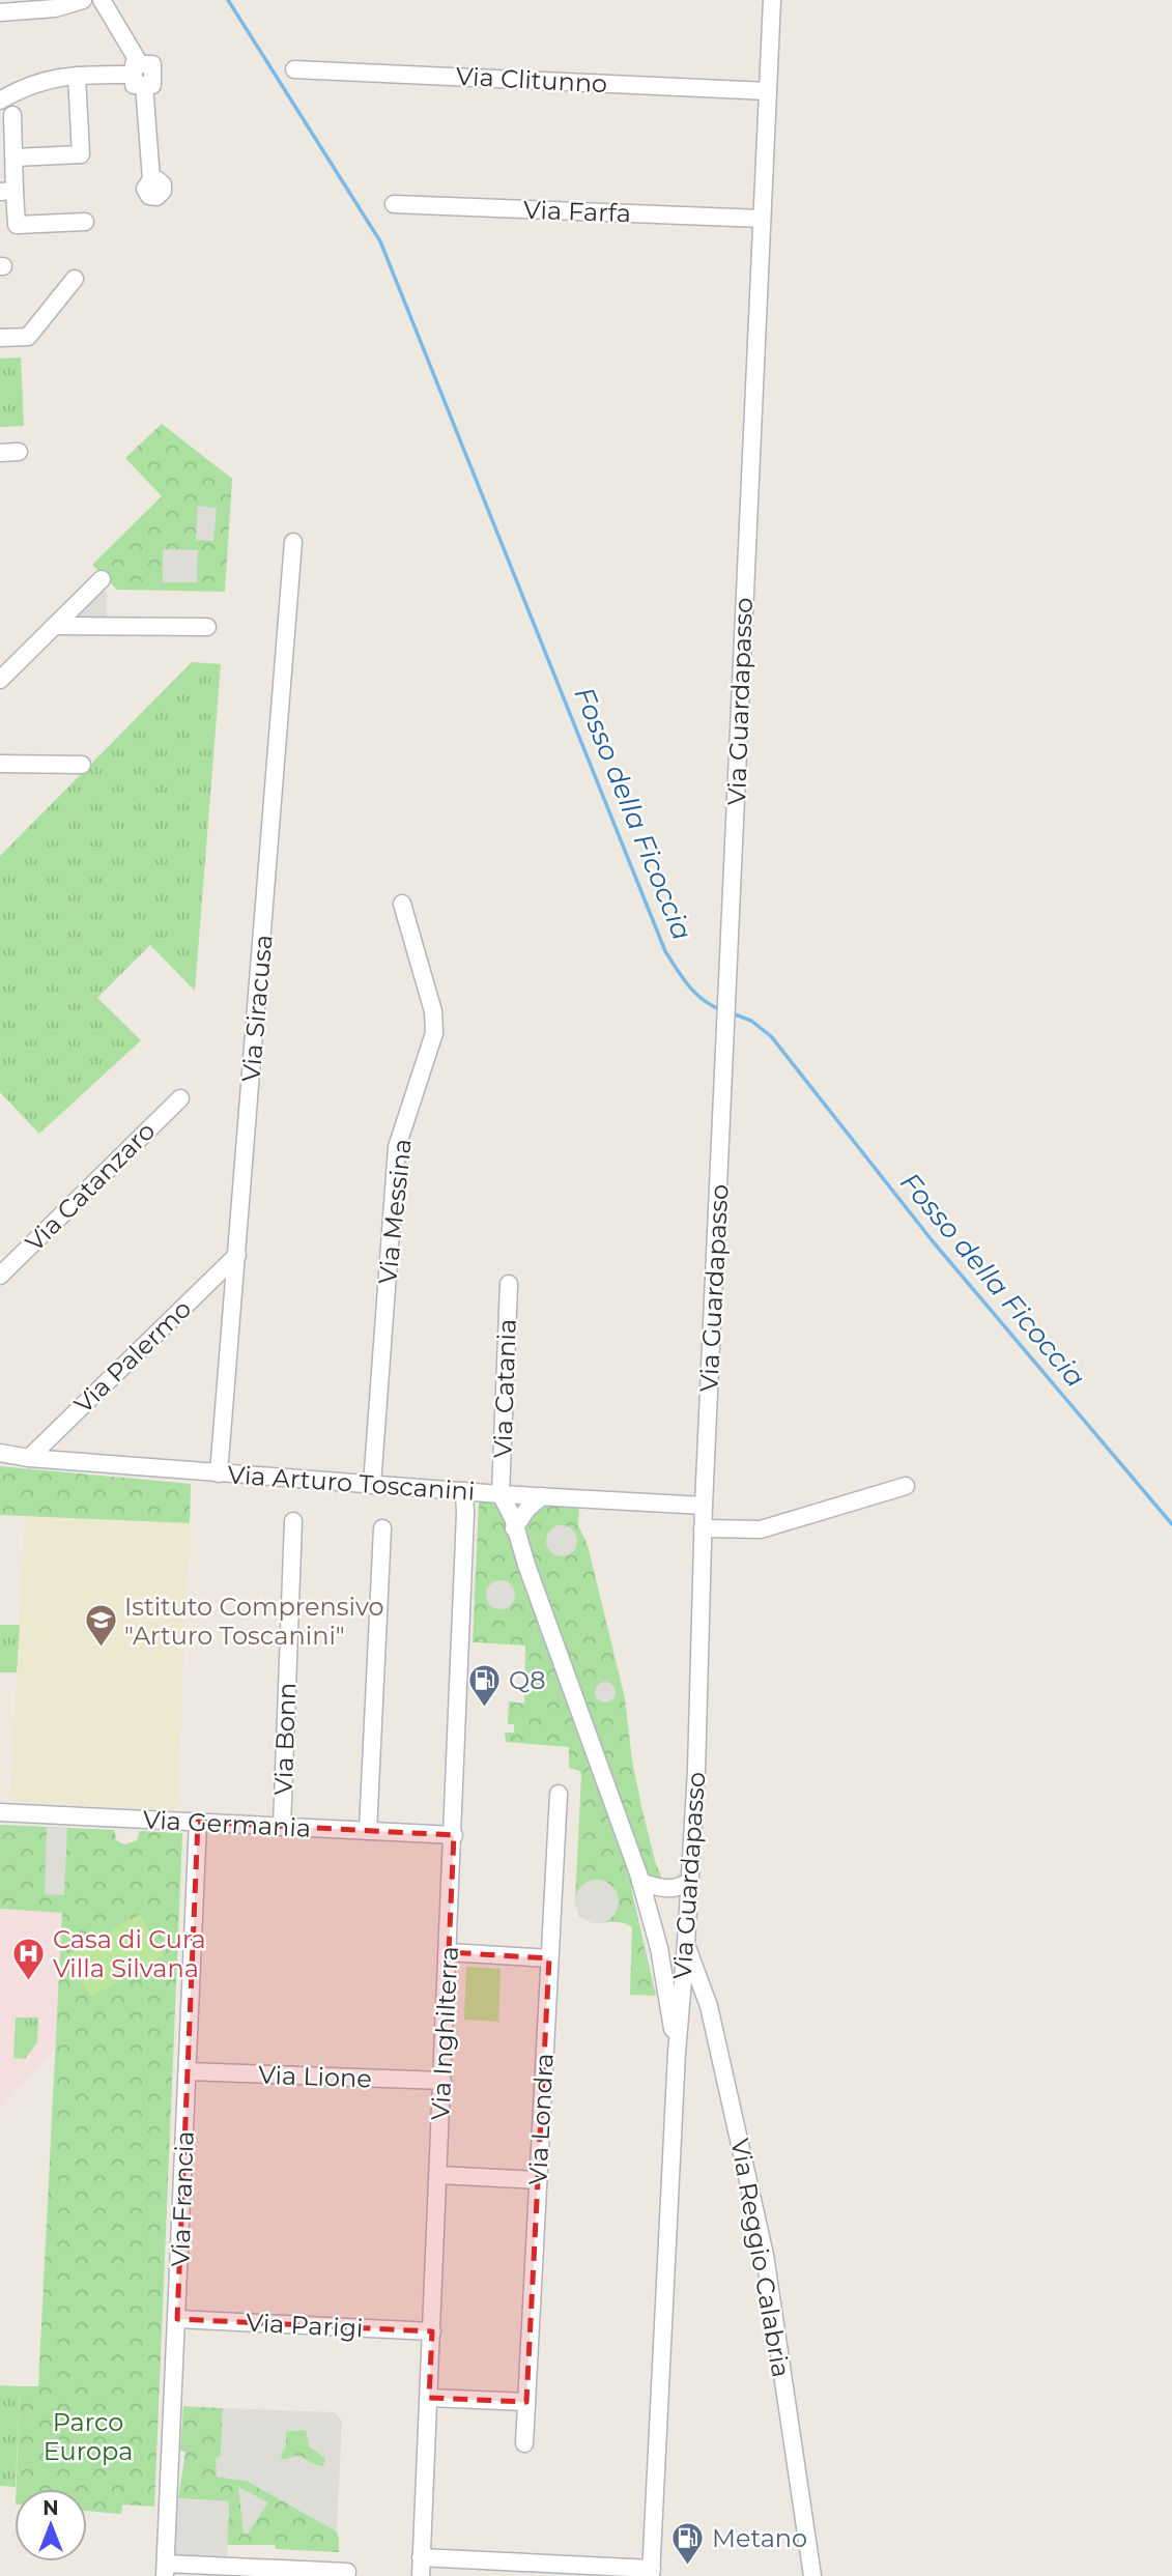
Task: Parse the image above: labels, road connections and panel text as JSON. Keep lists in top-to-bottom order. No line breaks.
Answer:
{"streets":{"street":["Via Clitunno","Via Farfa","Via Guardapasso","Via Siracusa","Via Catanzaro","Via Messina","Via Palermo","Via Catania","Via Arturo Toscanini","Via Bonn","Via Germania","Via Inghilterra","Via Lione","Via Londra","Via Francia","Via Reggio Calabria","Via Parigi"]},"crossings":[["Via Clitunno","Via Guardapasso"],["Via Farfa","Via Guardapasso"],["Via Guardapasso","Via Arturo Toscanini"],["Via Guardapasso","Via Reggio Calabria"],["Via Siracusa","Via Palermo"],["Via Siracusa","Via Arturo Toscanini"],["Via Messina","Via Arturo Toscanini"],["Via Palermo","Via Arturo Toscanini"],["Via Catania","Via Arturo Toscanini"],["Via Arturo Toscanini","Via Inghilterra"],["Via Bonn","Via Germania"],["Via Germania","Via Inghilterra"],["Via Germania","Via Francia"],["Via Inghilterra","Via Lione"],["Via Inghilterra","Via Parigi"],["Via Lione","Via Francia"],["Via Francia","Via Parigi"]],"water":["Fosso della Ficoccia"],"parks":["Parco Europa"],"places":{"school or university":["Istituto Comprensivo \"Arturo Toscanini\""],"fuel station":["Q8","Metano"],"hospital":["Casa di Cura Villa Silvana"]},"north":"top"}
